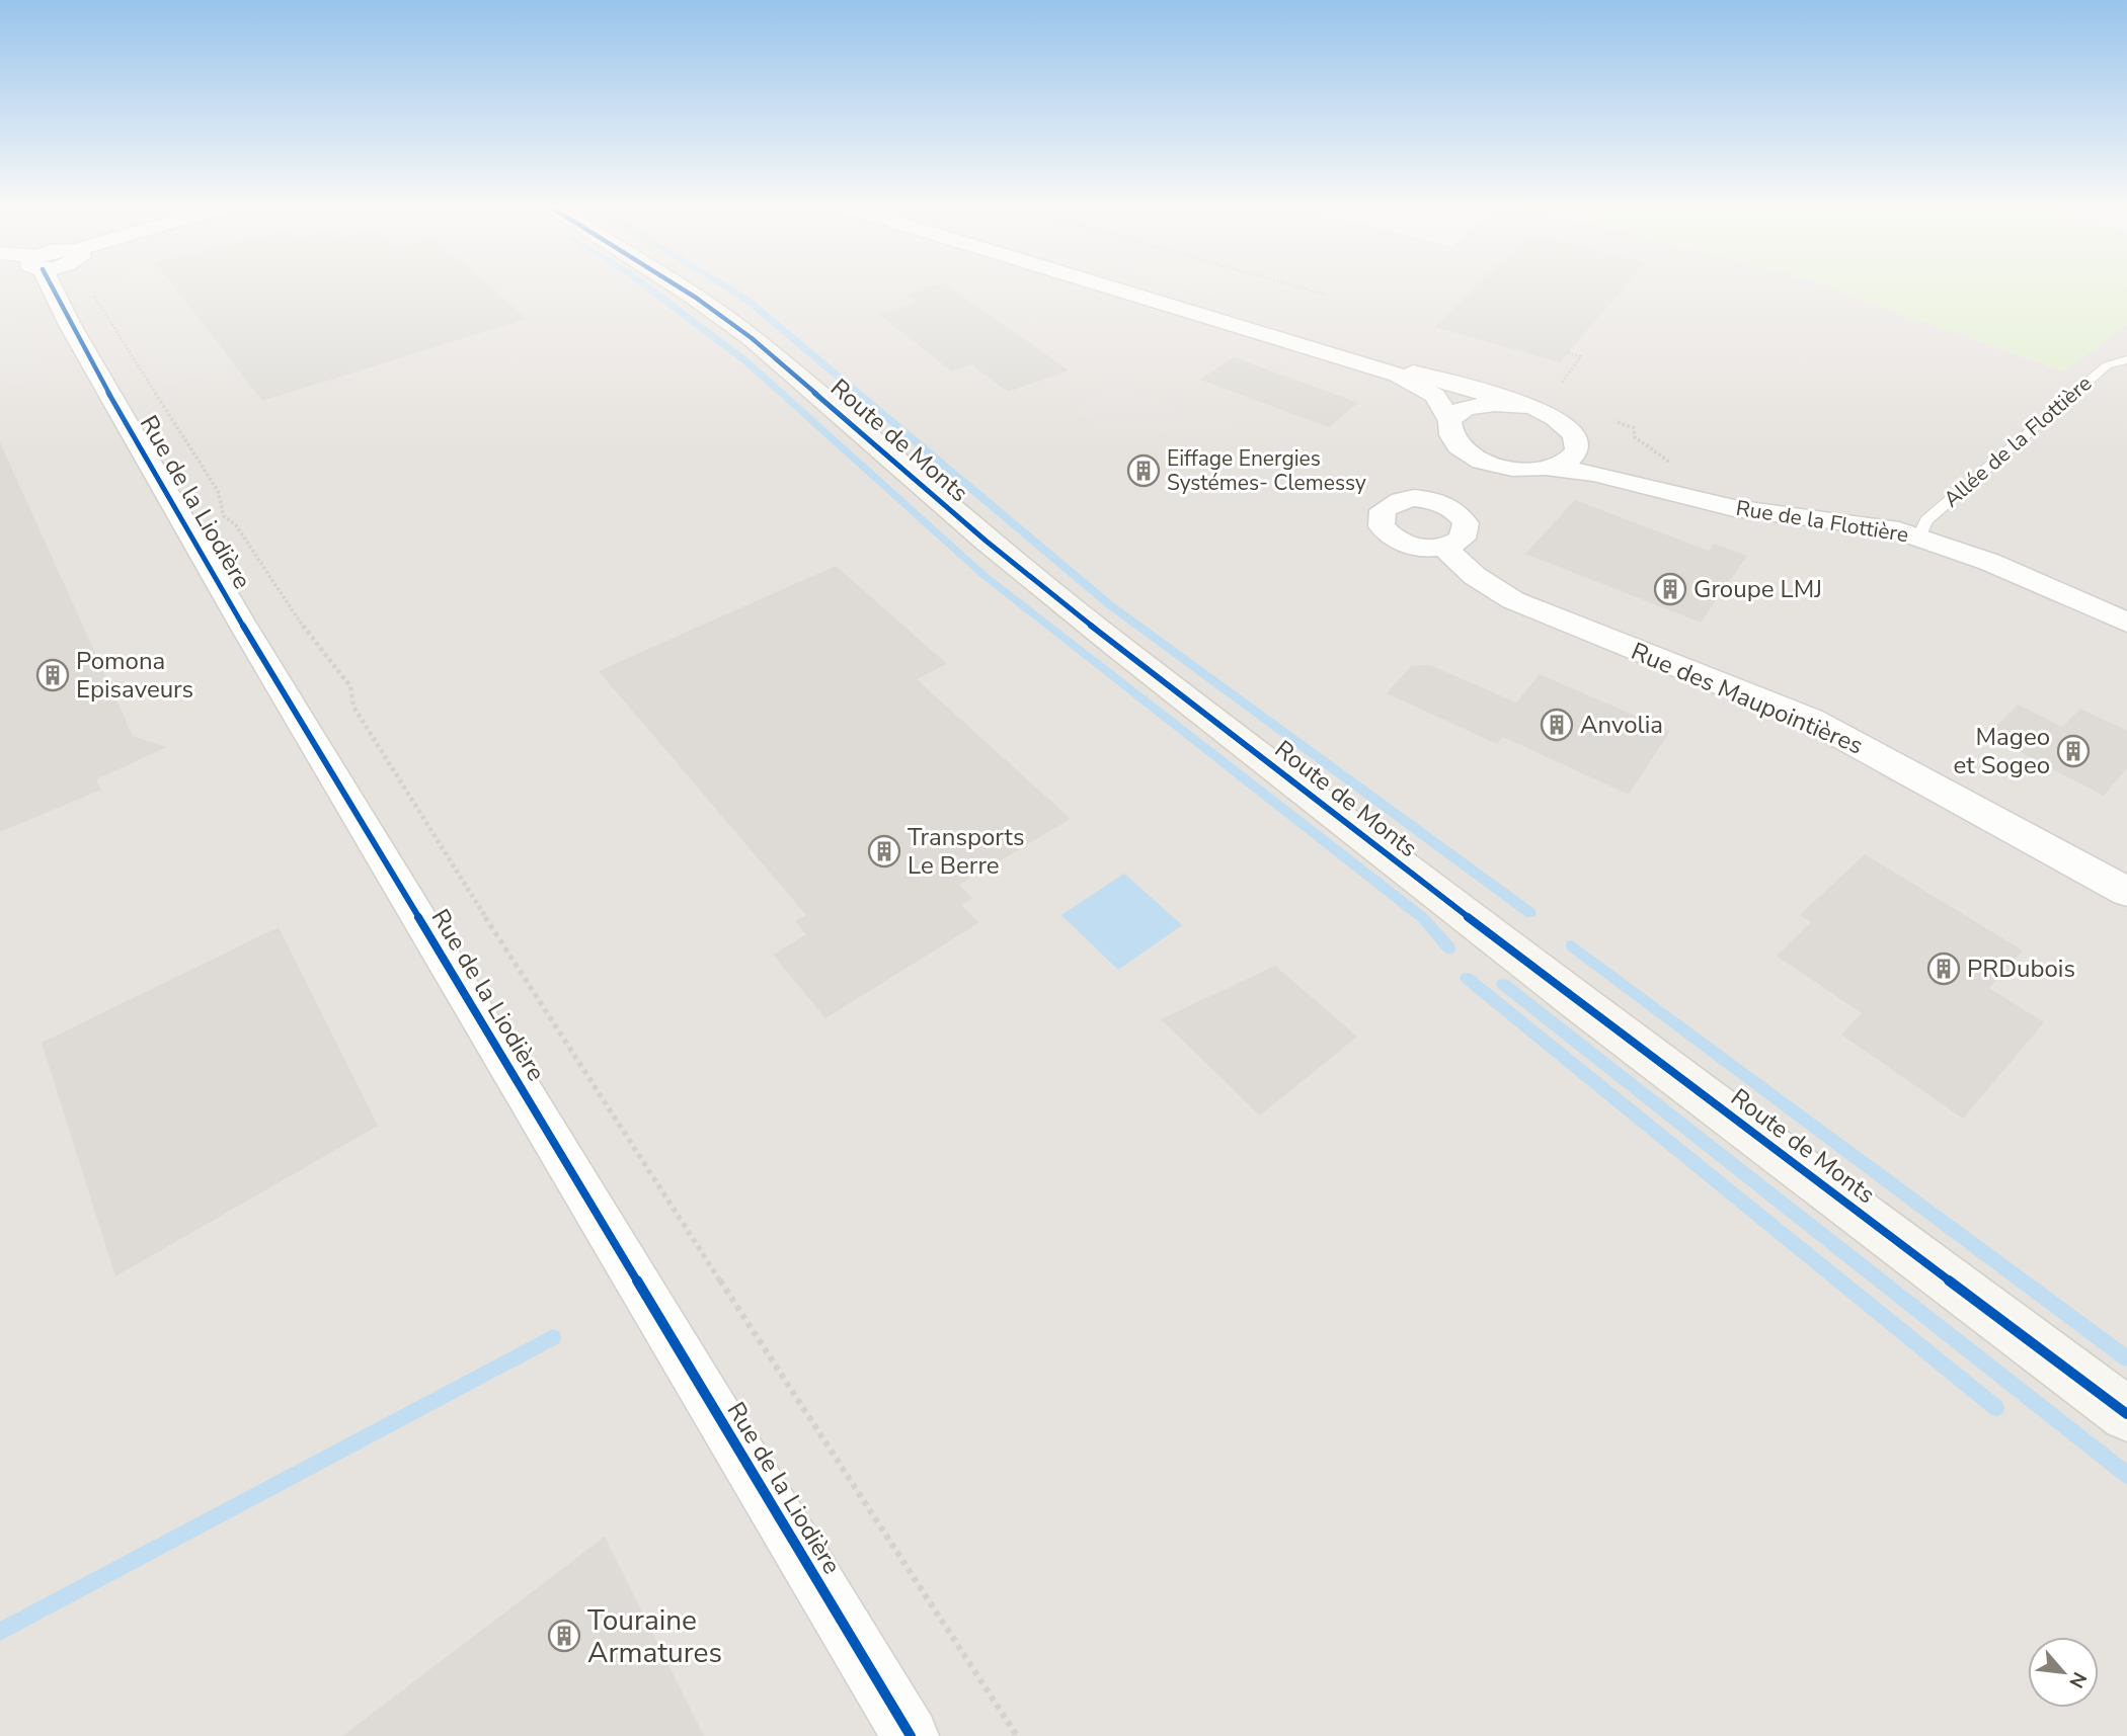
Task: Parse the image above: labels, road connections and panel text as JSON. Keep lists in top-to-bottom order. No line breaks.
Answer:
{"streets":{"main road":["Route de Monts"],"street":["Rue de la Liodière","Rue de la Flottière","Rue des Maupointières"],"lane":["Allée de la Flottière"]},"crossings":[["Allée de la Flottière","Rue de la Flottière"],["Rue de la Flottière","Rue des Maupointières"]],"places":{"building":["Eiffage Energies Systémes- Clemessy","Groupe LMJ","Pomona Episaveurs","Anvolia","Mageo et Sogeo","Transports Le Berre","PRDubois","Touraine Armatures"]},"north":"bottom right"}
